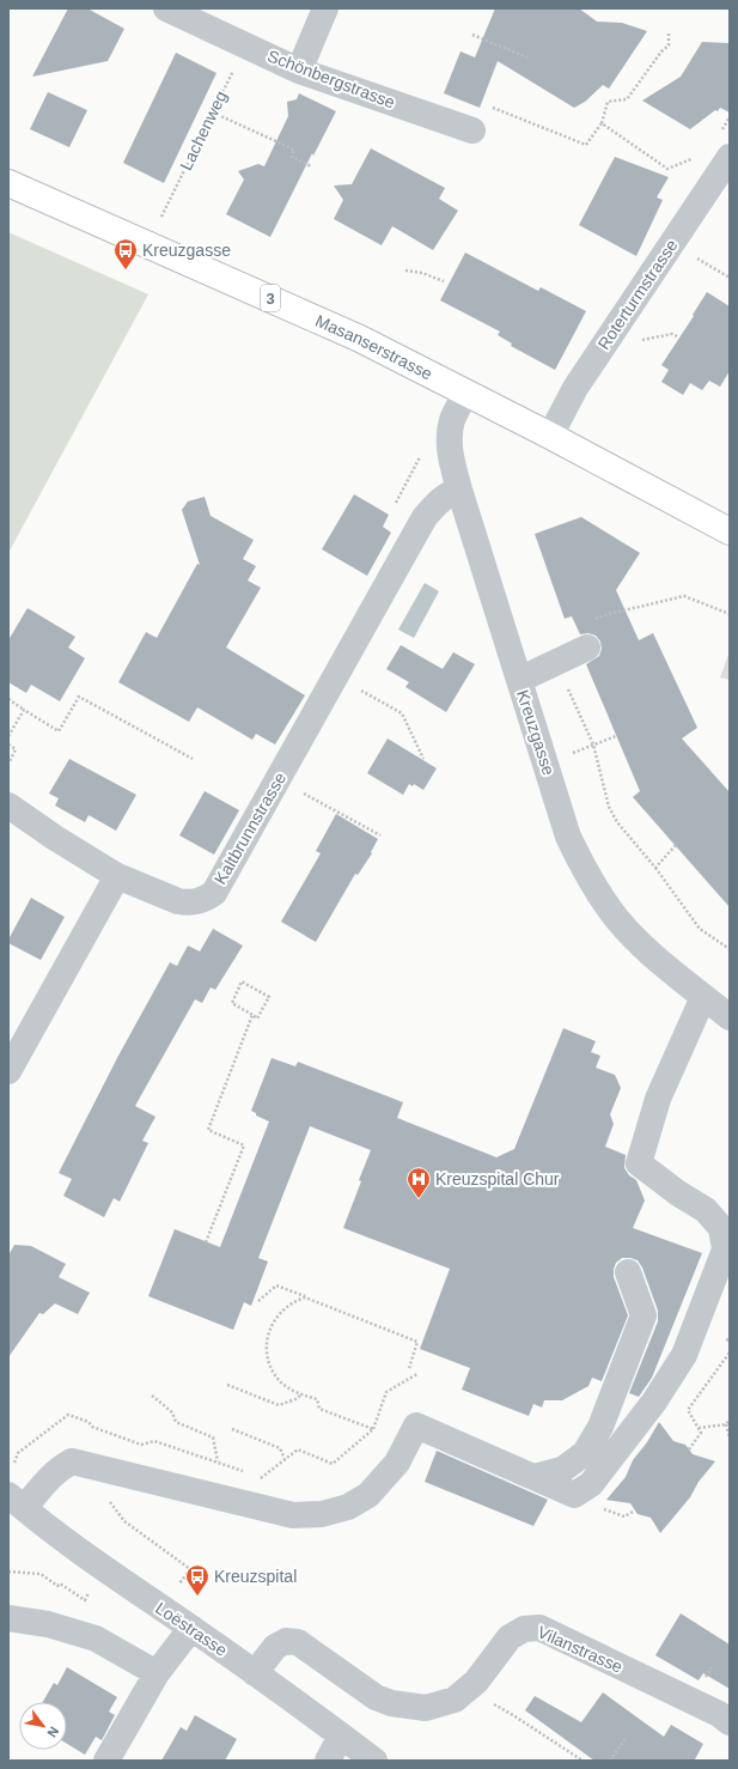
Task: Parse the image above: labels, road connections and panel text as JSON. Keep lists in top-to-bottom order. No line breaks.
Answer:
{"streets":{"main road":["3","Masanserstrasse"],"street":["Schönbergstrasse","Roterturmstrasse","Kreuzgasse","Kaltbrunnstrasse","Loëstrasse","Vilanstrasse"],"path":["Lachenweg"]},"crossings":[["Schönbergstrasse","Lachenweg"],["Roterturmstrasse","Masanserstrasse"],["Masanserstrasse","Kreuzgasse"],["Kreuzgasse","Kaltbrunnstrasse"],["Loëstrasse","Vilanstrasse"]],"places":{"bus stop":["Kreuzgasse","Kreuzspital"],"hospital":["Kreuzspital Chur"]},"north":"bottom right"}
